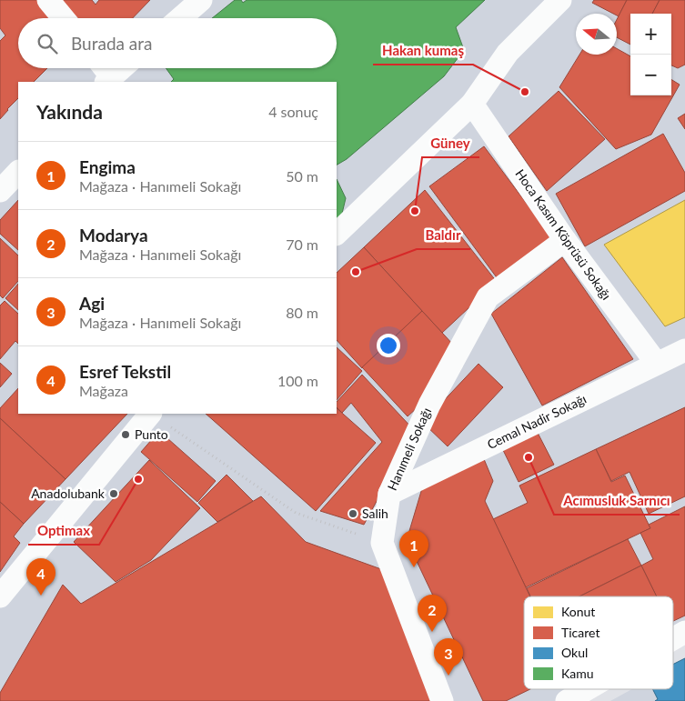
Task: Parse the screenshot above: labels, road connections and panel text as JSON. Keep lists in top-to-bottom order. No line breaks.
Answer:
{"streets":{"street":["Hoca Kasım Köprüsü Sokağı","Cemal Nadir Sokağı","Hanımeli Sokağı"]},"crossings":[["Hoca Kasım Köprüsü Sokağı","Cemal Nadir Sokağı"],["Hoca Kasım Köprüsü Sokağı","Hanımeli Sokağı"],["Cemal Nadir Sokağı","Hanımeli Sokağı"]],"places":["Hakan kumaş","Güney","Baldır","Punto","Acımusluk Sarnıcı","Optimax","Anadolubank","Salih"],"legend":["Konut","Ticaret","Okul","Kamu"],"north":"left","page":{"map_buttons":["+","−"],"search":"Burada ara","heading":["Yakında","4 sonuç"],"list":[{"mark":"1","name":"Engima","note":"Mağaza · Hanımeli Sokağı","value":"50 m"},{"mark":"2","name":"Modarya","note":"Mağaza · Hanımeli Sokağı","value":"70 m"},{"mark":"3","name":"Agi","note":"Mağaza · Hanımeli Sokağı","value":"80 m"},{"mark":"4","name":"Esref Tekstil","note":"Mağaza","value":"100 m"}],"pins":["1","4","2","3"]}}
